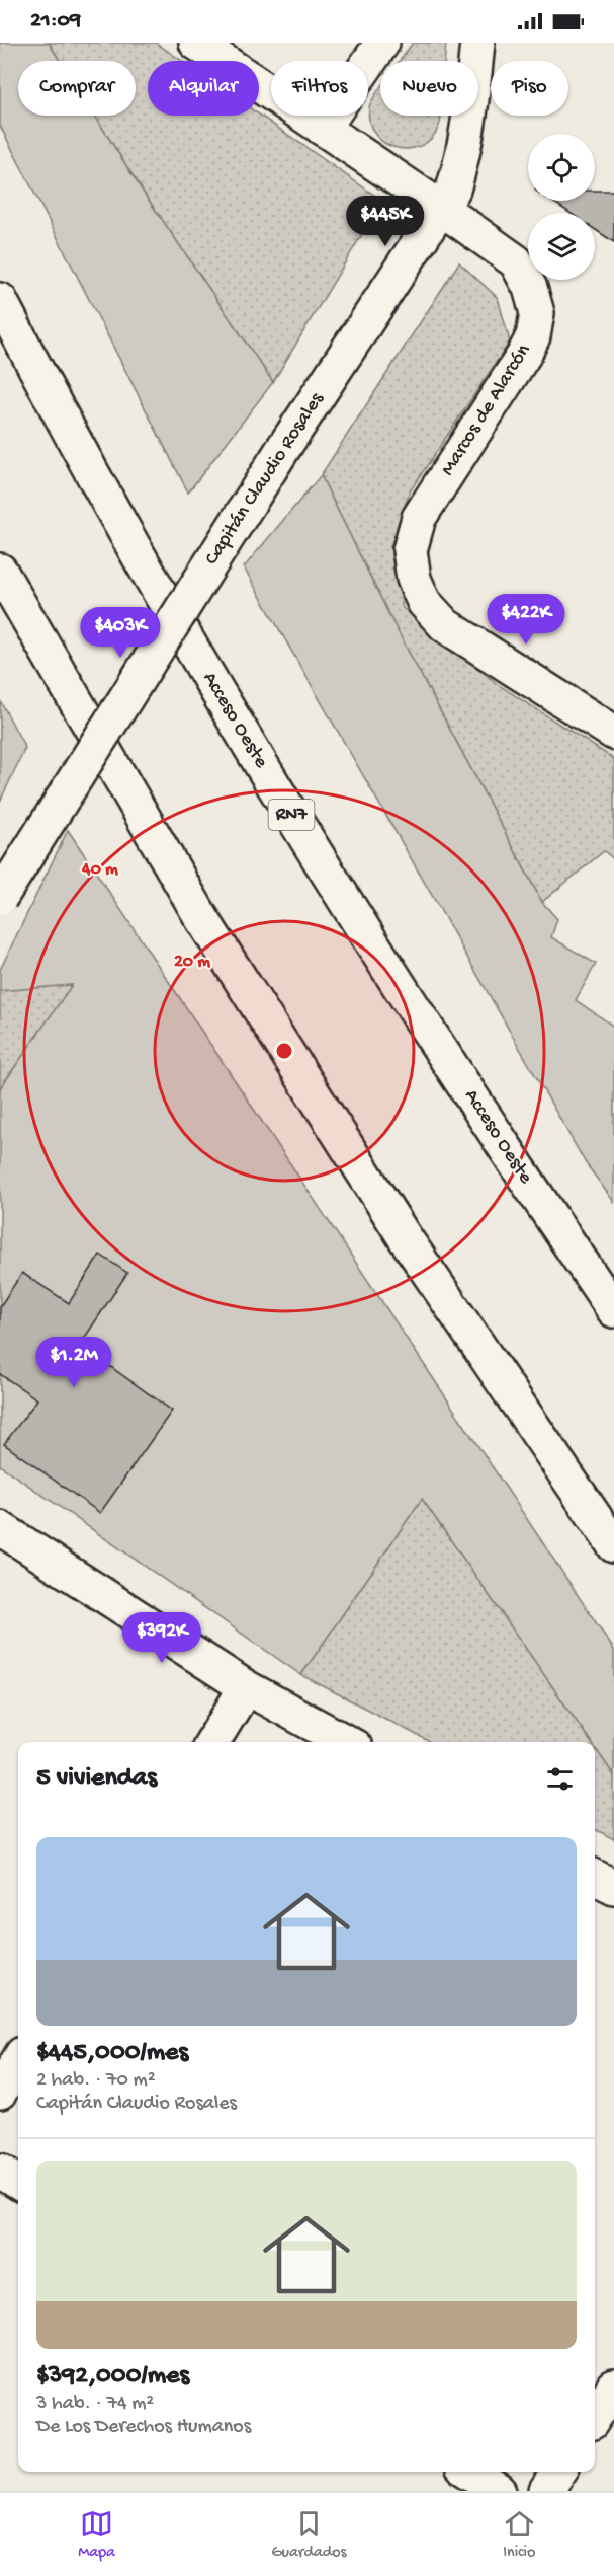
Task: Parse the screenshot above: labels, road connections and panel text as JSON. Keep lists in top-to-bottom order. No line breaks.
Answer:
{"streets":{"main road":["Marcos de Alarcón","Capitán Claudio Rosales","Acceso Oeste","RN7"]},"crossings":[["Marcos de Alarcón","Capitán Claudio Rosales"]],"page":{"status":"21:09","chip":["Comprar","Alquilar","Filtros","Nuevo","Piso"],"price":["$445K","$422K","$403K","$1.2M","$392K"],"heading":"5 viviendas","list":[{"name":"$445,000/mes","note":"2 hab. · 70 m² · Capitán Claudio Rosales"},{"name":"$392,000/mes","note":"3 hab. · 74 m² · De Los Derechos Humanos"}],"tabs":["Mapa","Guardados","Inicio"]},"rings":["40 m","20 m"]}
